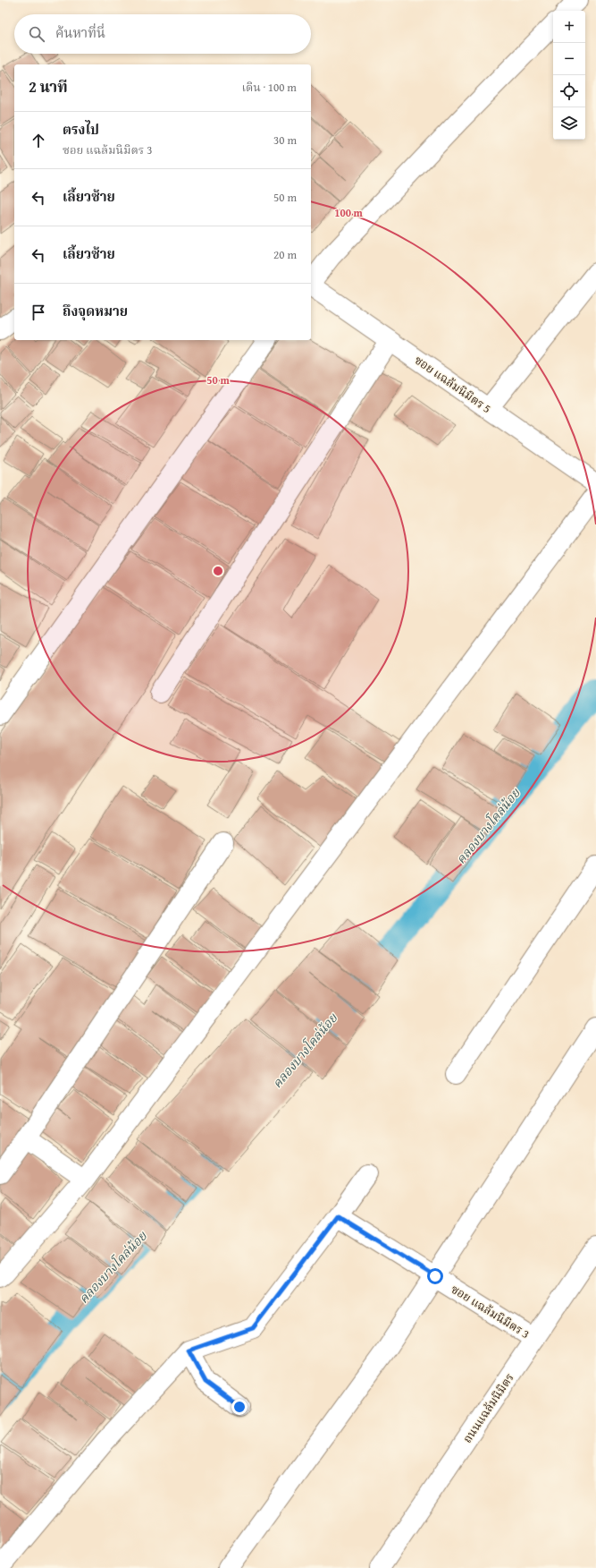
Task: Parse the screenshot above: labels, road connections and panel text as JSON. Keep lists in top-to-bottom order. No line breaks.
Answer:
{"streets":{"street":["ซอย แฉล้มนิมิตร 5","ซอย แฉล้มนิมิตร 3","ถนนแฉล้มนิมิตร"]},"crossings":[["ซอย แฉล้มนิมิตร 3","ถนนแฉล้มนิมิตร"]],"water":["คลองบางโคล่น้อย"],"page":{"map_buttons":["+","−"],"search":"ค้นหาที่นี่","heading":["2 นาที","เดิน · 100 m"],"list":[["ตรงไป","ซอย แฉล้มนิมิตร 3","30 m"],["เลี้ยวซ้าย","50 m"],["เลี้ยวซ้าย","20 m"],"ถึงจุดหมาย"]},"rings":["100 m","50 m"]}
